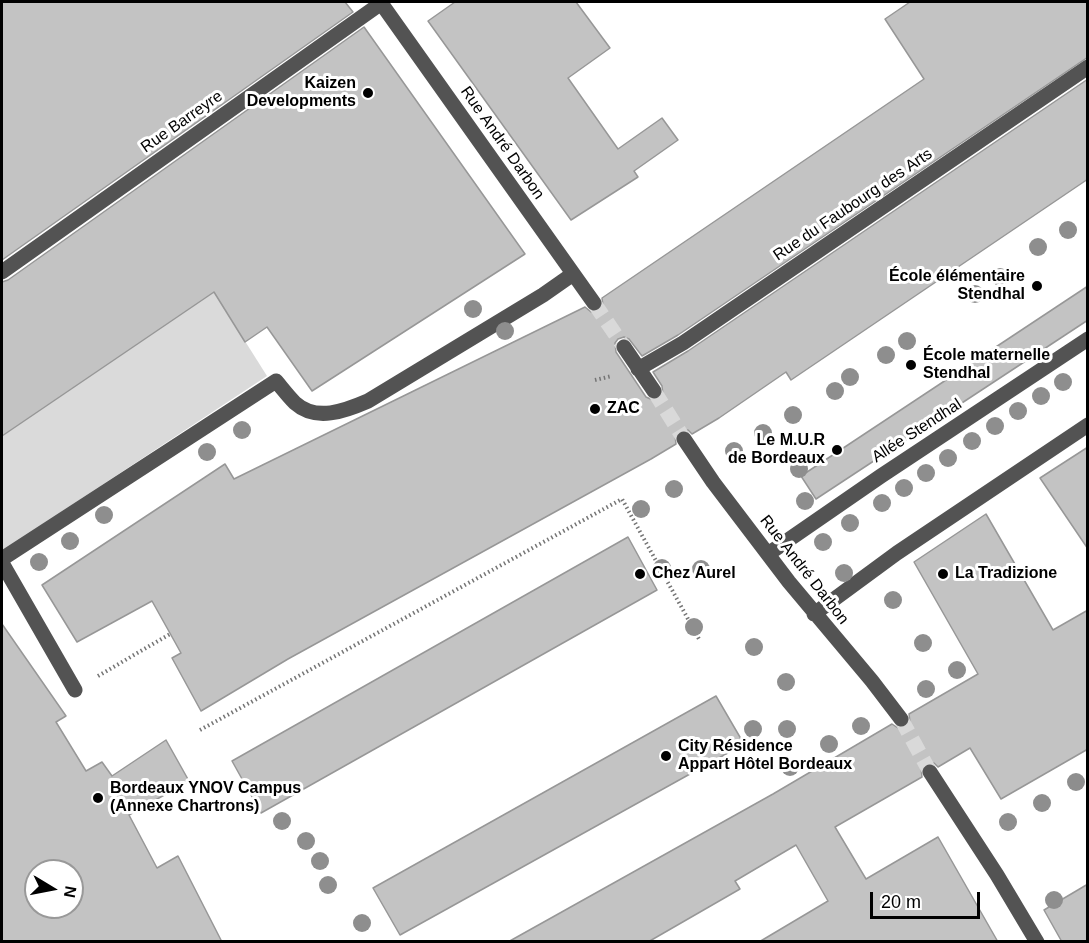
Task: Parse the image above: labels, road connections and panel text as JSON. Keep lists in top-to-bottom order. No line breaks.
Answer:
{"streets":{"street":["Rue Barreyre","Rue André Darbon","Rue du Faubourg des Arts","Allée Stendhal"]},"crossings":[["Rue Barreyre","Rue André Darbon"],["Rue André Darbon","Allée Stendhal"]],"places":["Kaizen Developments","École élémentaire Stendhal","École maternelle Stendhal","ZAC","Le M.U.R de Bordeaux","Chez Aurel","La Tradizione","City Résidence Appart Hôtel Bordeaux","Bordeaux YNOV Campus (Annexe Chartrons)"],"scale_bar":"20 m","north":"right"}
